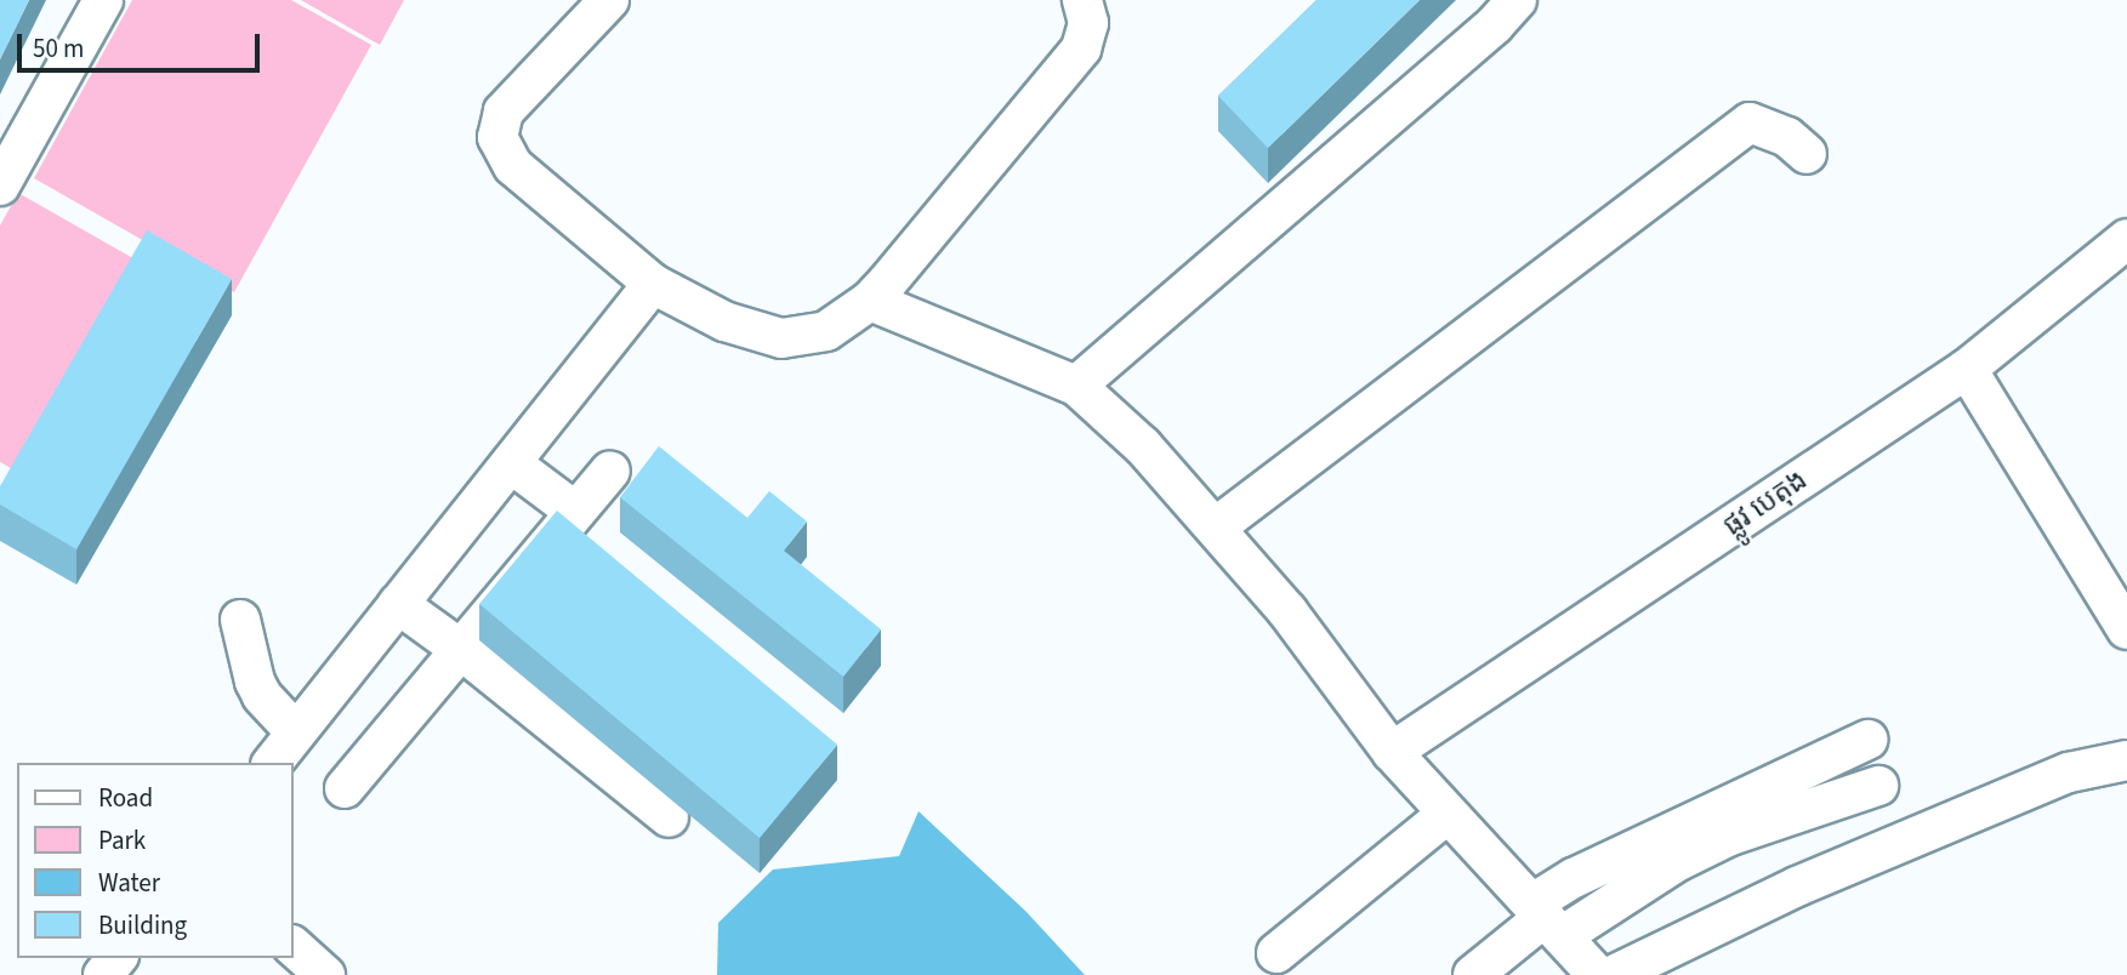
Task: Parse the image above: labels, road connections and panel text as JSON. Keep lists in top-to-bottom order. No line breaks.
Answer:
{"streets":{"street":["ផ្លូវ បេតុង"]},"legend":["Road","Park","Water","Building"],"scale_bar":"50 m"}
